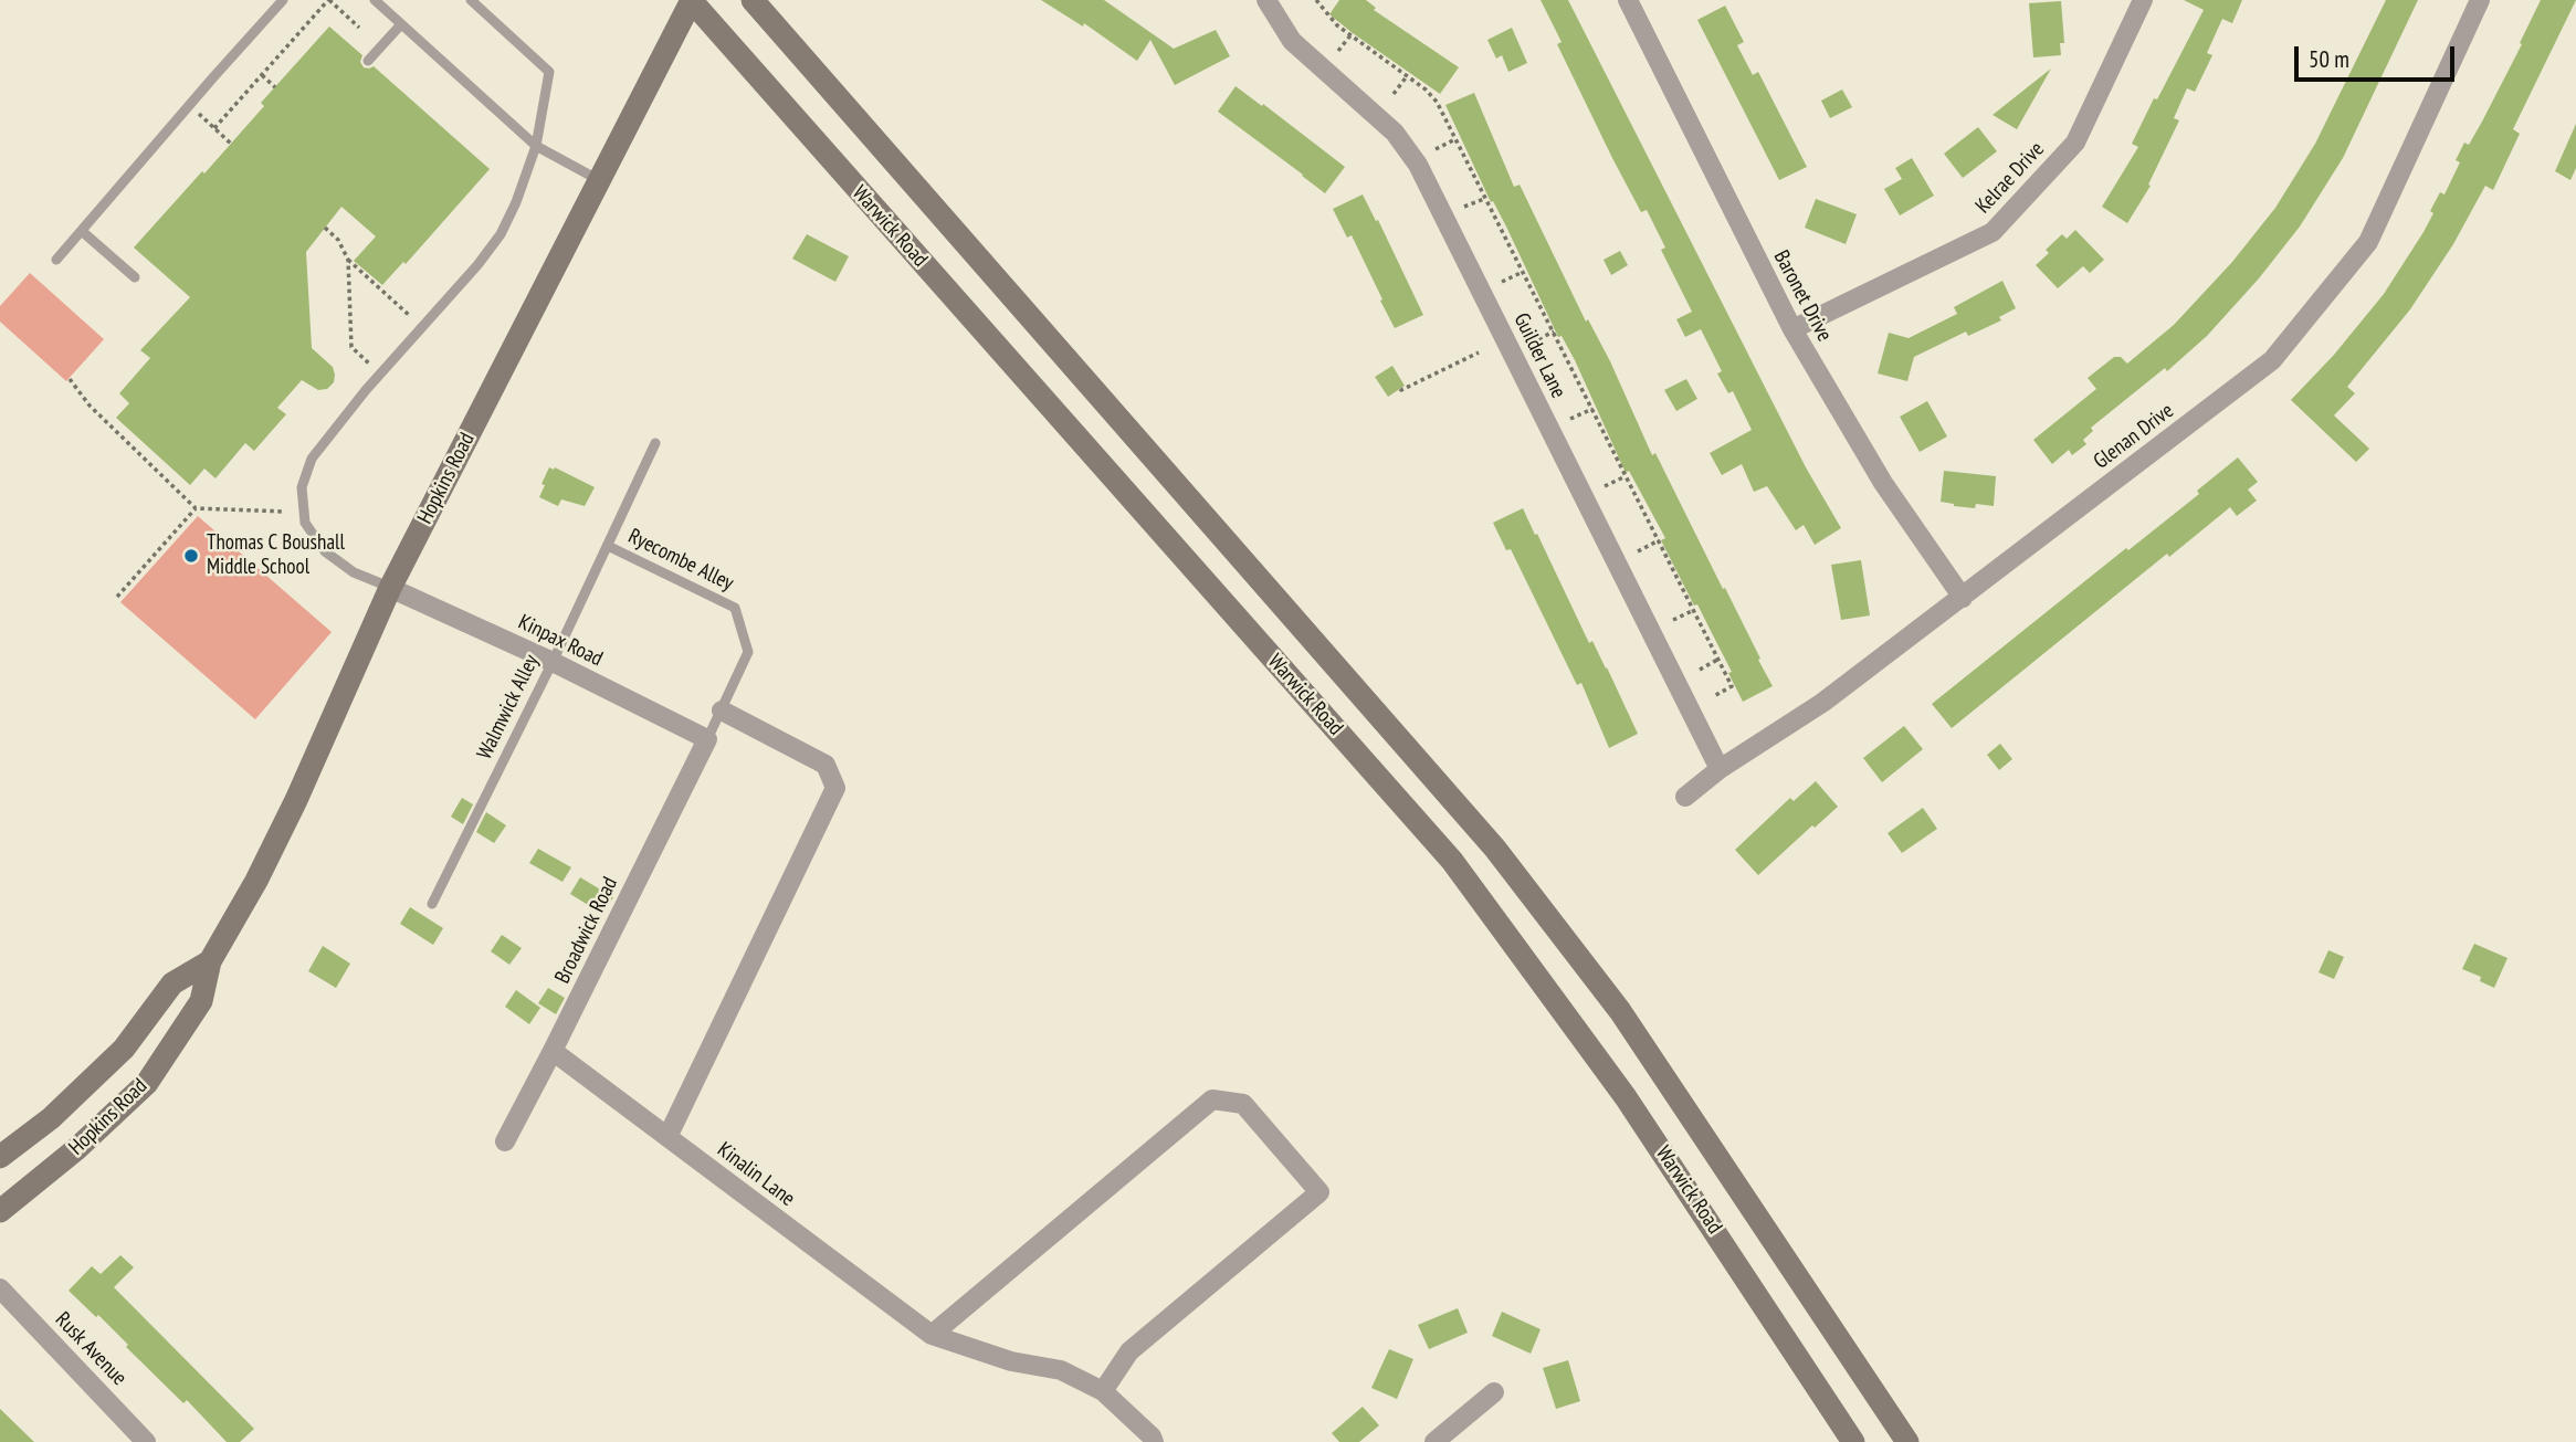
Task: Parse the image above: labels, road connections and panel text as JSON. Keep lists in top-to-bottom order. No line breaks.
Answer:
{"streets":{"main road":["Warwick Road","Hopkins Road"],"street":["Kelrae Drive","Baronet Drive","Guilder Lane","Glenan Drive","Kinpax Road","Broadwick Road","Kinalin Lane","Rusk Avenue"],"lane":["Ryecombe Alley","Walmwick Alley"]},"crossings":[["Kelrae Drive","Baronet Drive"],["Warwick Road","Hopkins Road"],["Baronet Drive","Glenan Drive"],["Guilder Lane","Glenan Drive"],["Hopkins Road","Kinpax Road"],["Ryecombe Alley","Kinpax Road"],["Ryecombe Alley","Walmwick Alley"],["Ryecombe Alley","Broadwick Road"],["Kinpax Road","Walmwick Alley"],["Kinpax Road","Broadwick Road"],["Broadwick Road","Kinalin Lane"]],"places":["Thomas C Boushall Middle School"],"scale_bar":"50 m"}
